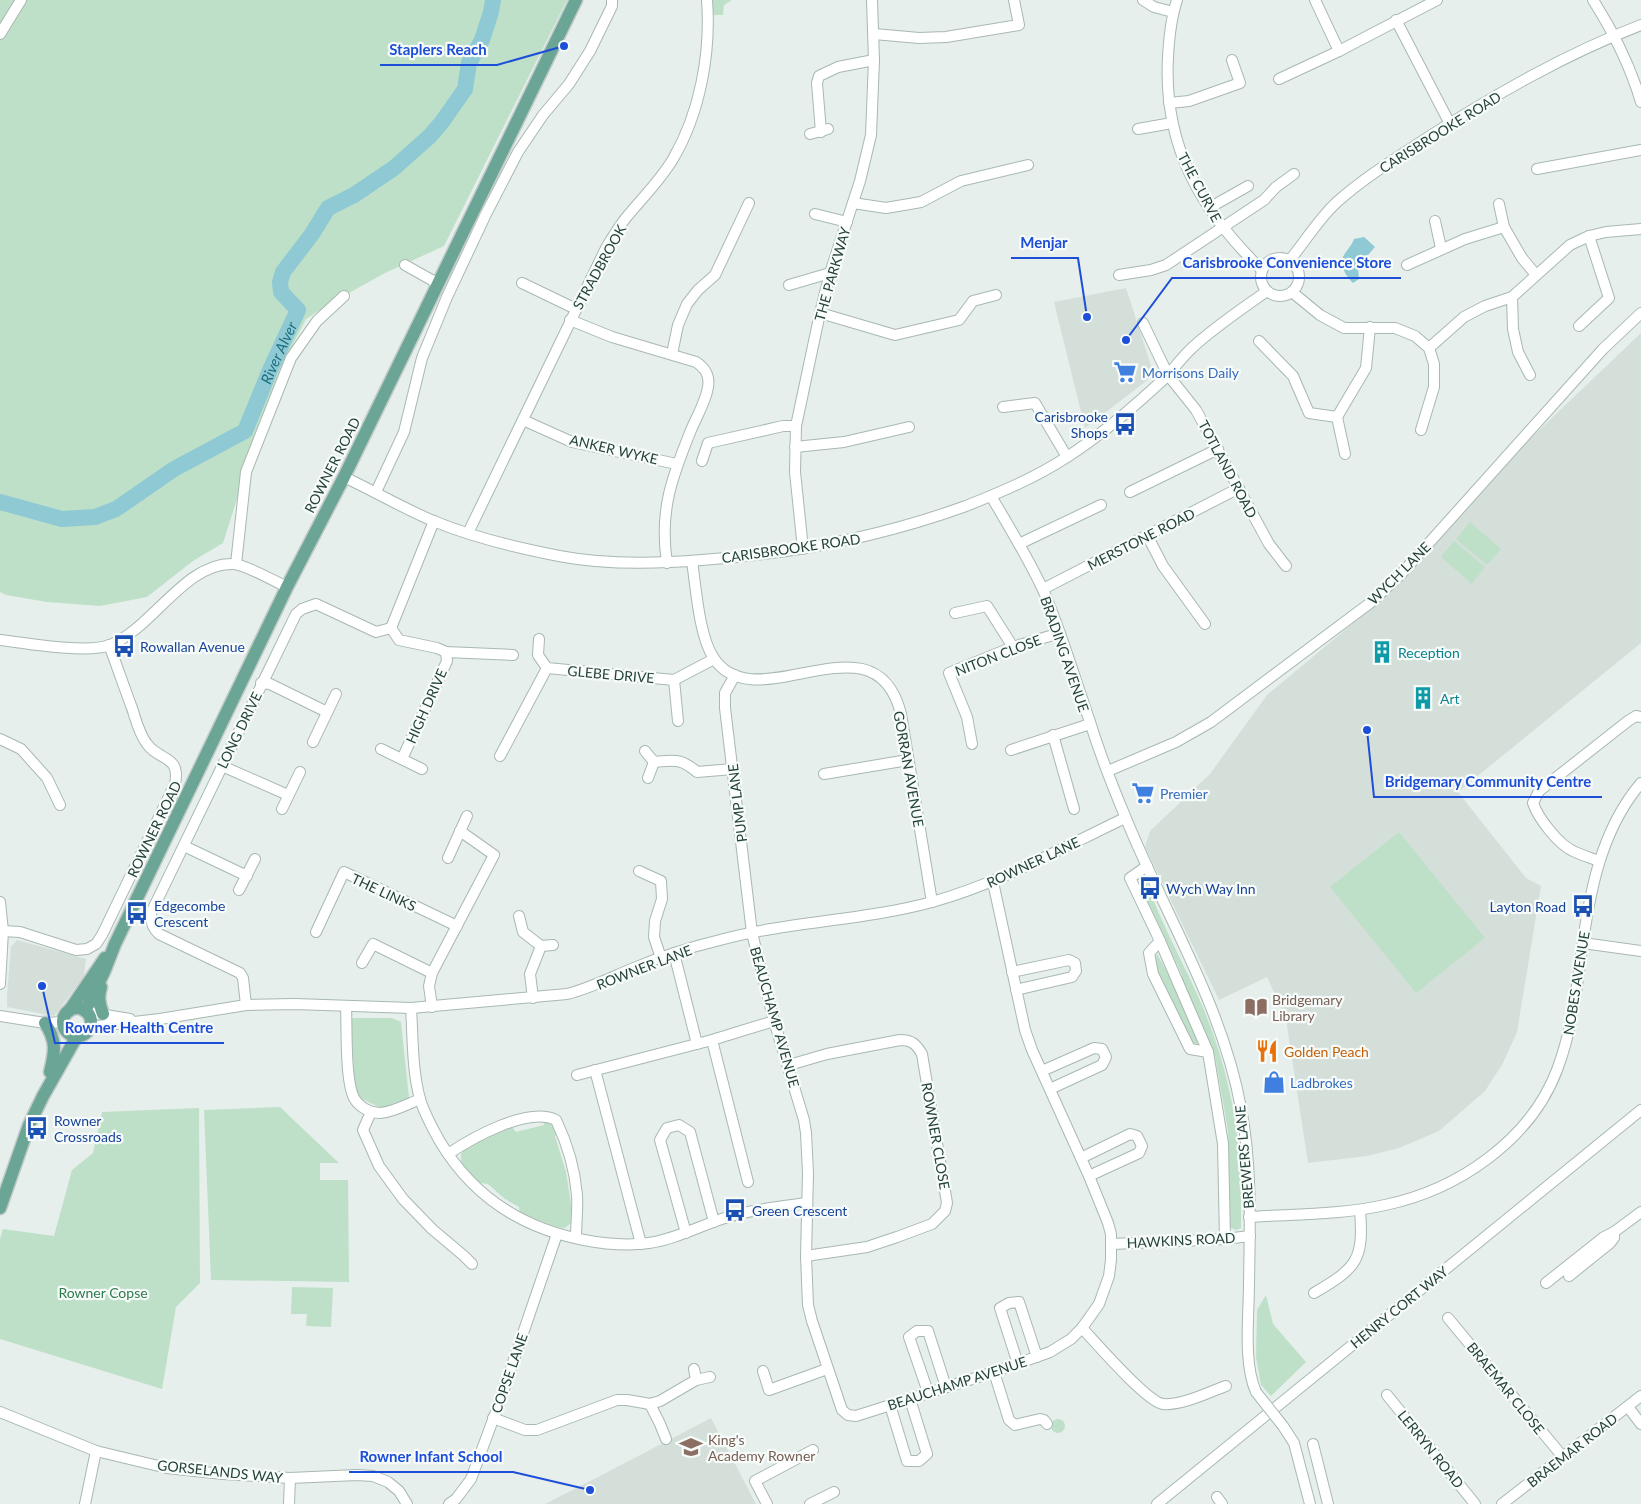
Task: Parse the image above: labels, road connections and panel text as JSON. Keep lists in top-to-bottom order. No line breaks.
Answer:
{"streets":{"main road":["ROWNER ROAD"],"street":["CARISBROOKE ROAD","THE CURVE","STRADBROOK","THE PARKWAY","ANKER WYKE","TOTLAND ROAD","MERSTONE ROAD","WYCH LANE","BRADING AVENUE","NITON CLOSE","GLEBE DRIVE","HIGH DRIVE","LONG DRIVE","GORRAN AVENUE","PUMP LANE","ROWNER LANE","THE LINKS","NOBES AVENUE","BEAUCHAMP AVENUE","ROWNER CLOSE","BREWERS LANE","HAWKINS ROAD","HENRY CORT WAY","COPSE LANE","BRAEMAR CLOSE","LERRYN ROAD","BRAEMAR ROAD","GORSELANDS WAY"]},"crossings":[["CARISBROOKE ROAD","THE CURVE"],["CARISBROOKE ROAD","STRADBROOK"],["CARISBROOKE ROAD","THE PARKWAY"],["CARISBROOKE ROAD","ROWNER ROAD"],["CARISBROOKE ROAD","TOTLAND ROAD"],["CARISBROOKE ROAD","BRADING AVENUE"],["CARISBROOKE ROAD","GORRAN AVENUE"],["STRADBROOK","ANKER WYKE"],["ROWNER ROAD","ROWNER LANE"],["TOTLAND ROAD","MERSTONE ROAD"],["MERSTONE ROAD","BRADING AVENUE"],["WYCH LANE","BRADING AVENUE"],["BRADING AVENUE","NITON CLOSE"],["BRADING AVENUE","ROWNER LANE"],["BRADING AVENUE","BREWERS LANE"],["GLEBE DRIVE","GORRAN AVENUE"],["LONG DRIVE","ROWNER LANE"],["GORRAN AVENUE","PUMP LANE"],["GORRAN AVENUE","ROWNER LANE"],["PUMP LANE","ROWNER LANE"],["PUMP LANE","BEAUCHAMP AVENUE"],["ROWNER LANE","BEAUCHAMP AVENUE"],["ROWNER LANE","BREWERS LANE"],["NOBES AVENUE","BREWERS LANE"],["BEAUCHAMP AVENUE","ROWNER CLOSE"],["BEAUCHAMP AVENUE","HAWKINS ROAD"],["BREWERS LANE","HAWKINS ROAD"],["BRAEMAR CLOSE","BRAEMAR ROAD"]],"water":["River Alver"],"parks":["Rowner Copse"],"places":{"other":["Staplers Reach","Menjar","Carisbrooke Convenience Store","Bridgemary Community Centre","Rowner Health Centre","Rowner Infant School"],"supermarket":["Morrisons Daily","Premier"],"bus stop":["Carisbrooke Shops","Rowallan Avenue","Wych Way Inn","Layton Road","Edgecombe Crescent","Rowner Crossroads","Green Crescent"],"building":["Reception","Art"],"library":["Bridgemary Library"],"restaurant":["Golden Peach"],"shop":["Ladbrokes"],"school or university":["King's Academy Rowner"]}}
